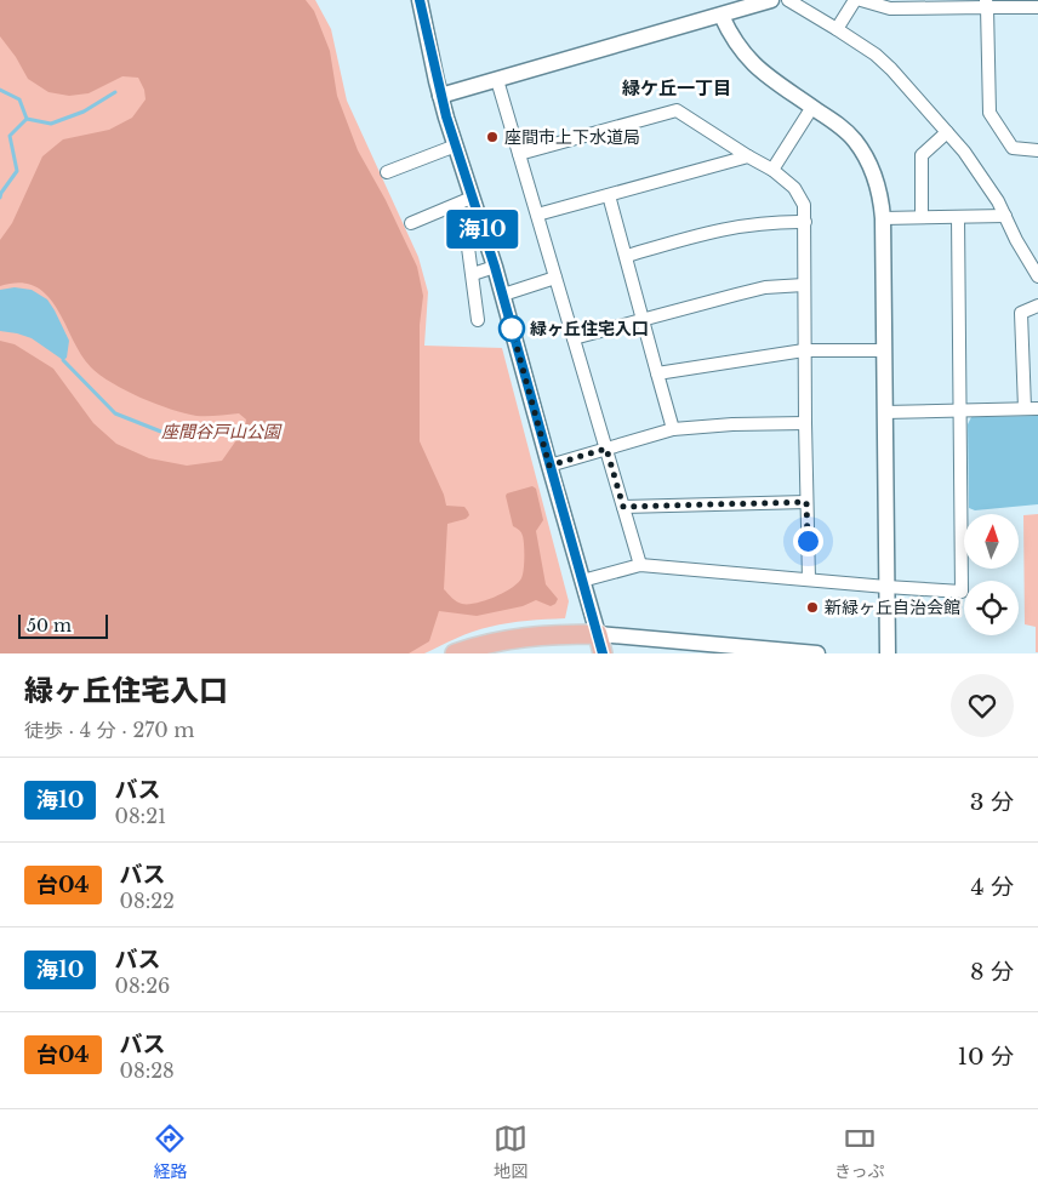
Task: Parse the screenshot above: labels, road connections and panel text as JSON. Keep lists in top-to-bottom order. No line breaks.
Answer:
{"districts":["緑ケ丘一丁目"],"parks":["座間谷戸山公園"],"places":["座間市上下水道局","緑ヶ丘住宅入口","新緑ヶ丘自治会館"],"lines":["bus line 海10"],"scale_bar":"50 m","north":"top","page":{"on_map":"海10","scale":"50 m","heading":["緑ヶ丘住宅入口","徒歩 · 4 分 · 270 m"],"list":[{"mark":"海10","name":"バス","note":"08:21","value":"3 分"},{"mark":"台04","name":"バス","note":"08:22","value":"4 分"},{"mark":"海10","name":"バス","note":"08:26","value":"8 分"},{"mark":"台04","name":"バス","note":"08:28","value":"10 分"}],"tabs":["経路","地図","きっぷ"]}}
